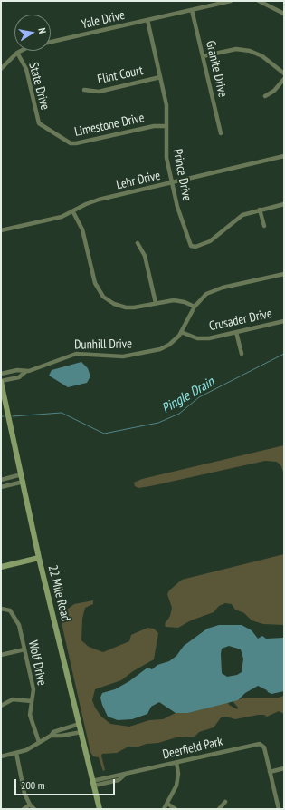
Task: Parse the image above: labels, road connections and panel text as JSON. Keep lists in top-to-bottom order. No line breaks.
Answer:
{"streets":{"street":["Yale Drive","Granite Drive","Flint Court","State Drive","Limestone Drive","Prince Drive","Lehr Drive","Crusader Drive","Dunhill Drive","22 Mile Road","Wolf Drive","Deerfield Park"]},"crossings":[["Yale Drive","Granite Drive"],["Yale Drive","State Drive"],["Yale Drive","Prince Drive"],["Flint Court","Prince Drive"],["State Drive","Limestone Drive"],["Limestone Drive","Prince Drive"],["Prince Drive","Lehr Drive"],["Crusader Drive","Dunhill Drive"],["Dunhill Drive","22 Mile Road"],["22 Mile Road","Deerfield Park"]],"water":["Pingle Drain"],"scale_bar":"200 m","north":"right"}
